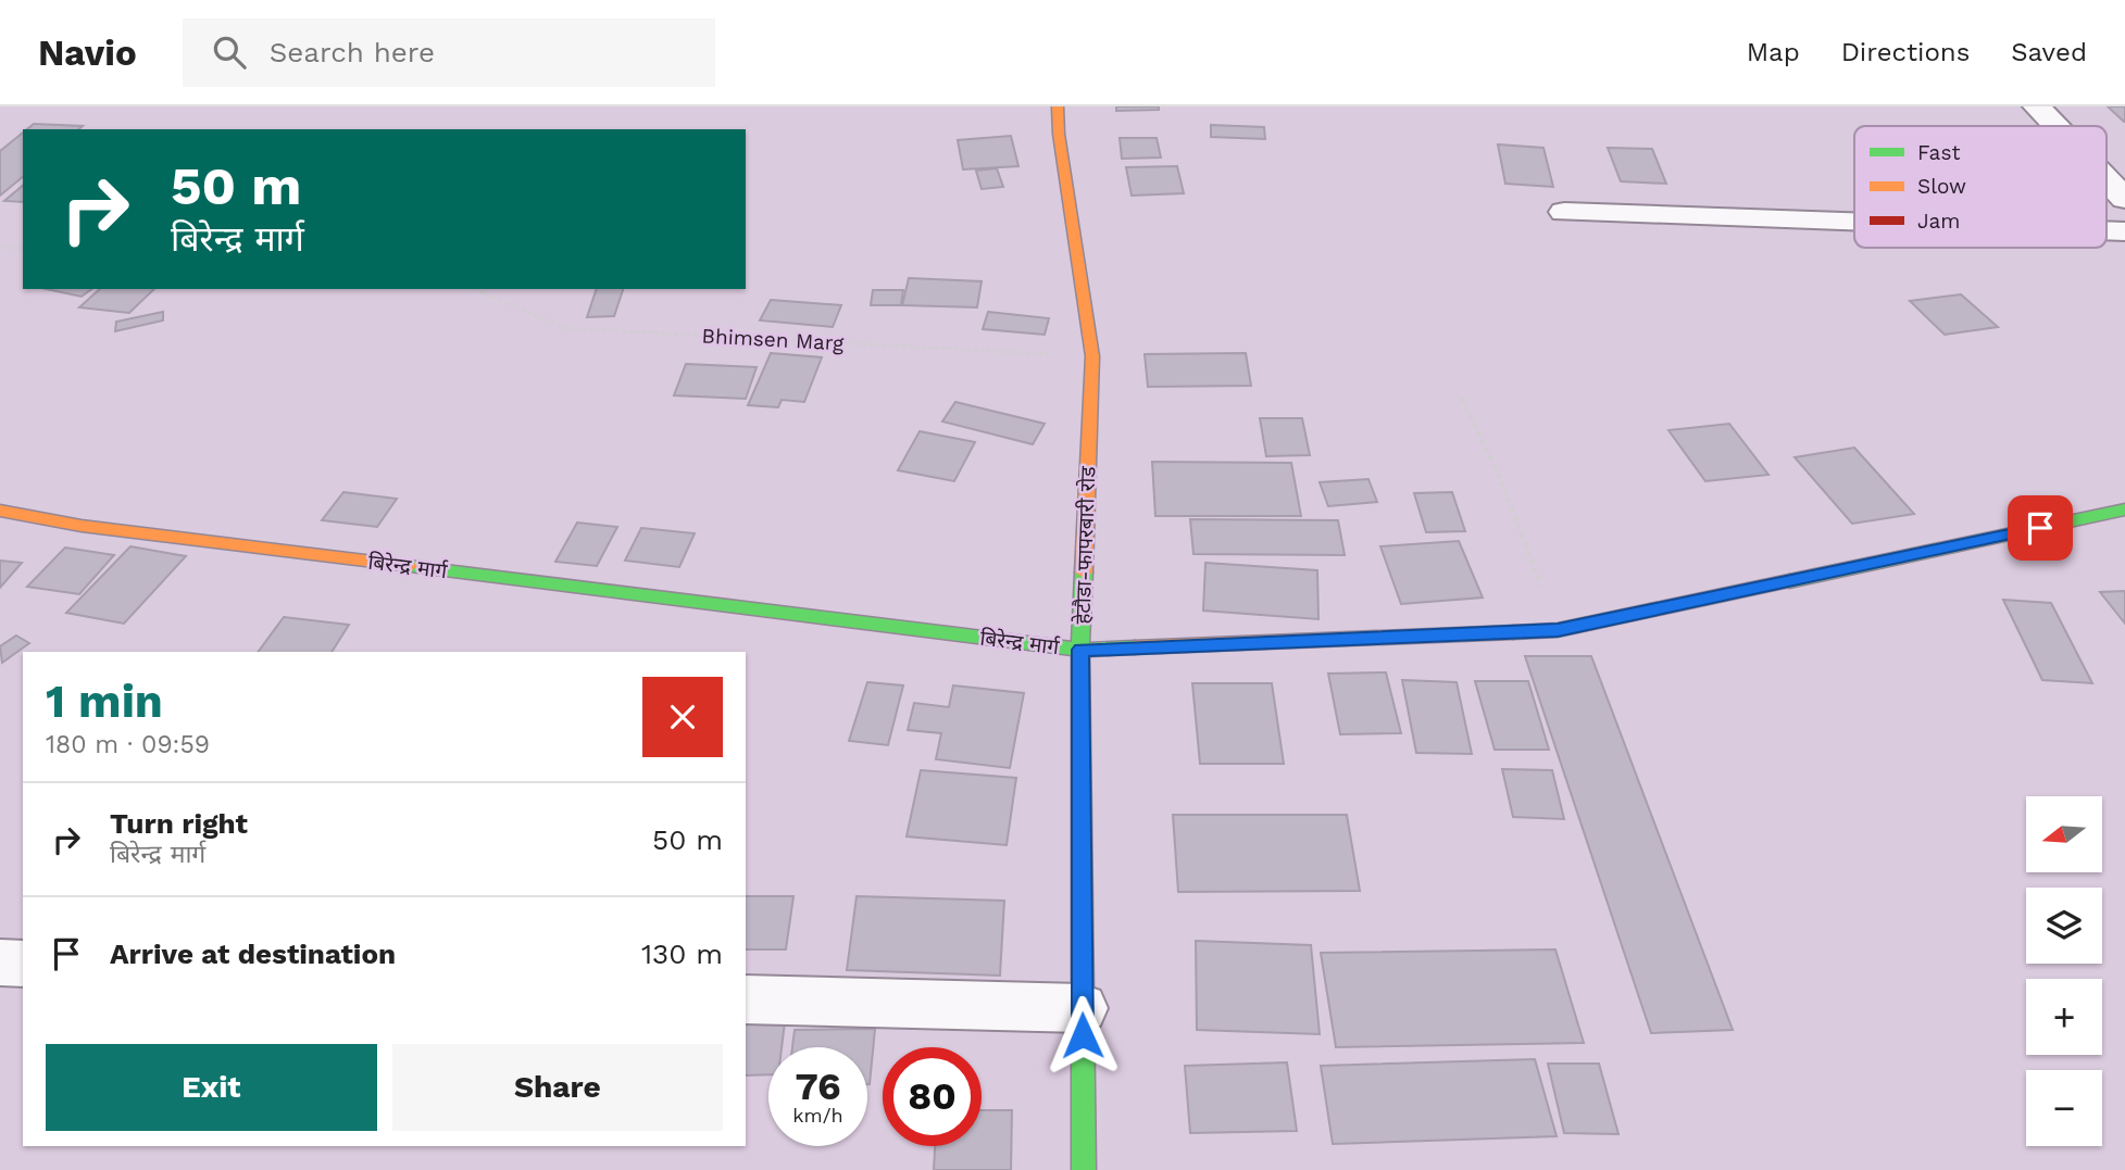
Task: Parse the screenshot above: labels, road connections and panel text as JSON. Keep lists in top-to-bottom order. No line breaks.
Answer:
{"streets":{"main road":["हेटौडा-फापरबारी रोड","बिरेन्द्र मार्ग"],"path":["Bhimsen Marg"]},"crossings":[["Bhimsen Marg","हेटौडा-फापरबारी रोड"],["हेटौडा-फापरबारी रोड","बिरेन्द्र मार्ग"]],"legend":["Fast","Slow","Jam"],"north":"left","page":{"header":"Navio","search":"Search here","nav":["Map","Directions","Saved"],"turn":["50 m","बिरेन्द्र मार्ग"],"heading":["1 min","180 m · 09:59"],"list":[{"name":"Turn right","note":"बिरेन्द्र मार्ग","value":"50 m"},{"name":"Arrive at destination","value":"130 m"}],"map_buttons":["+","−"],"buttons":["Exit","Share"],"speed":"76 km/h","limit":"80"}}
